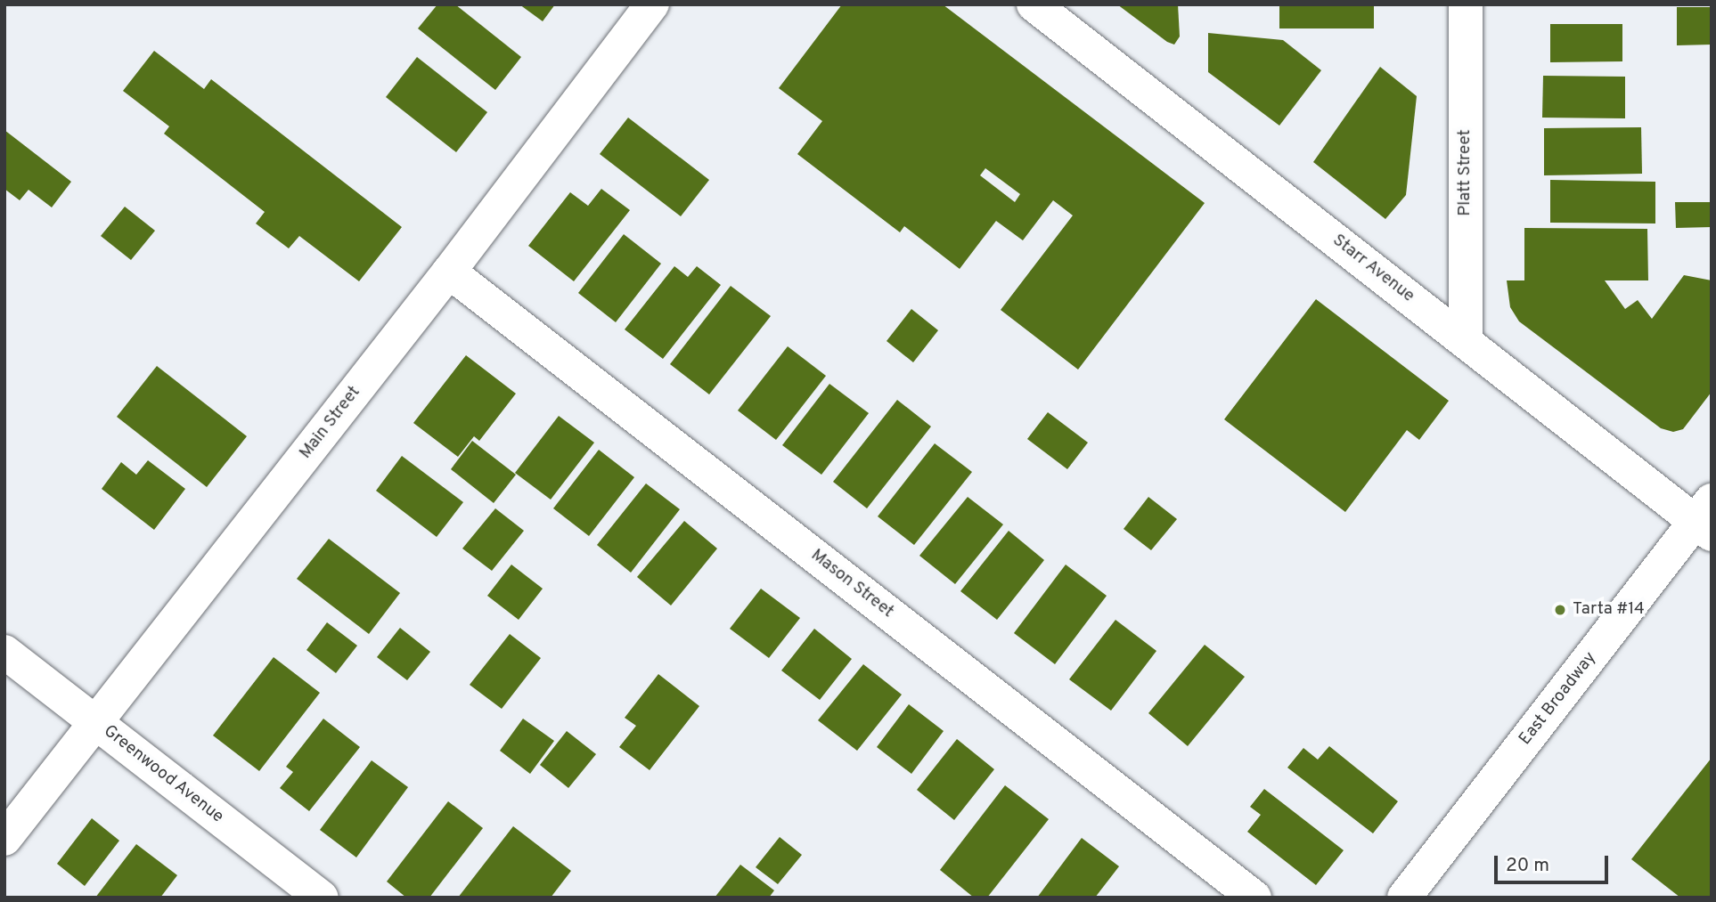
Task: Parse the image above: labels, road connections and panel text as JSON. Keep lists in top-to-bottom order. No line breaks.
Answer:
{"streets":{"street":["Platt Street","Starr Avenue","Main Street","Mason Street","East Broadway","Greenwood Avenue"]},"crossings":[["Platt Street","Starr Avenue"],["Starr Avenue","East Broadway"],["Main Street","Mason Street"],["Main Street","Greenwood Avenue"]],"places":["Tarta #14"],"scale_bar":"20 m"}
